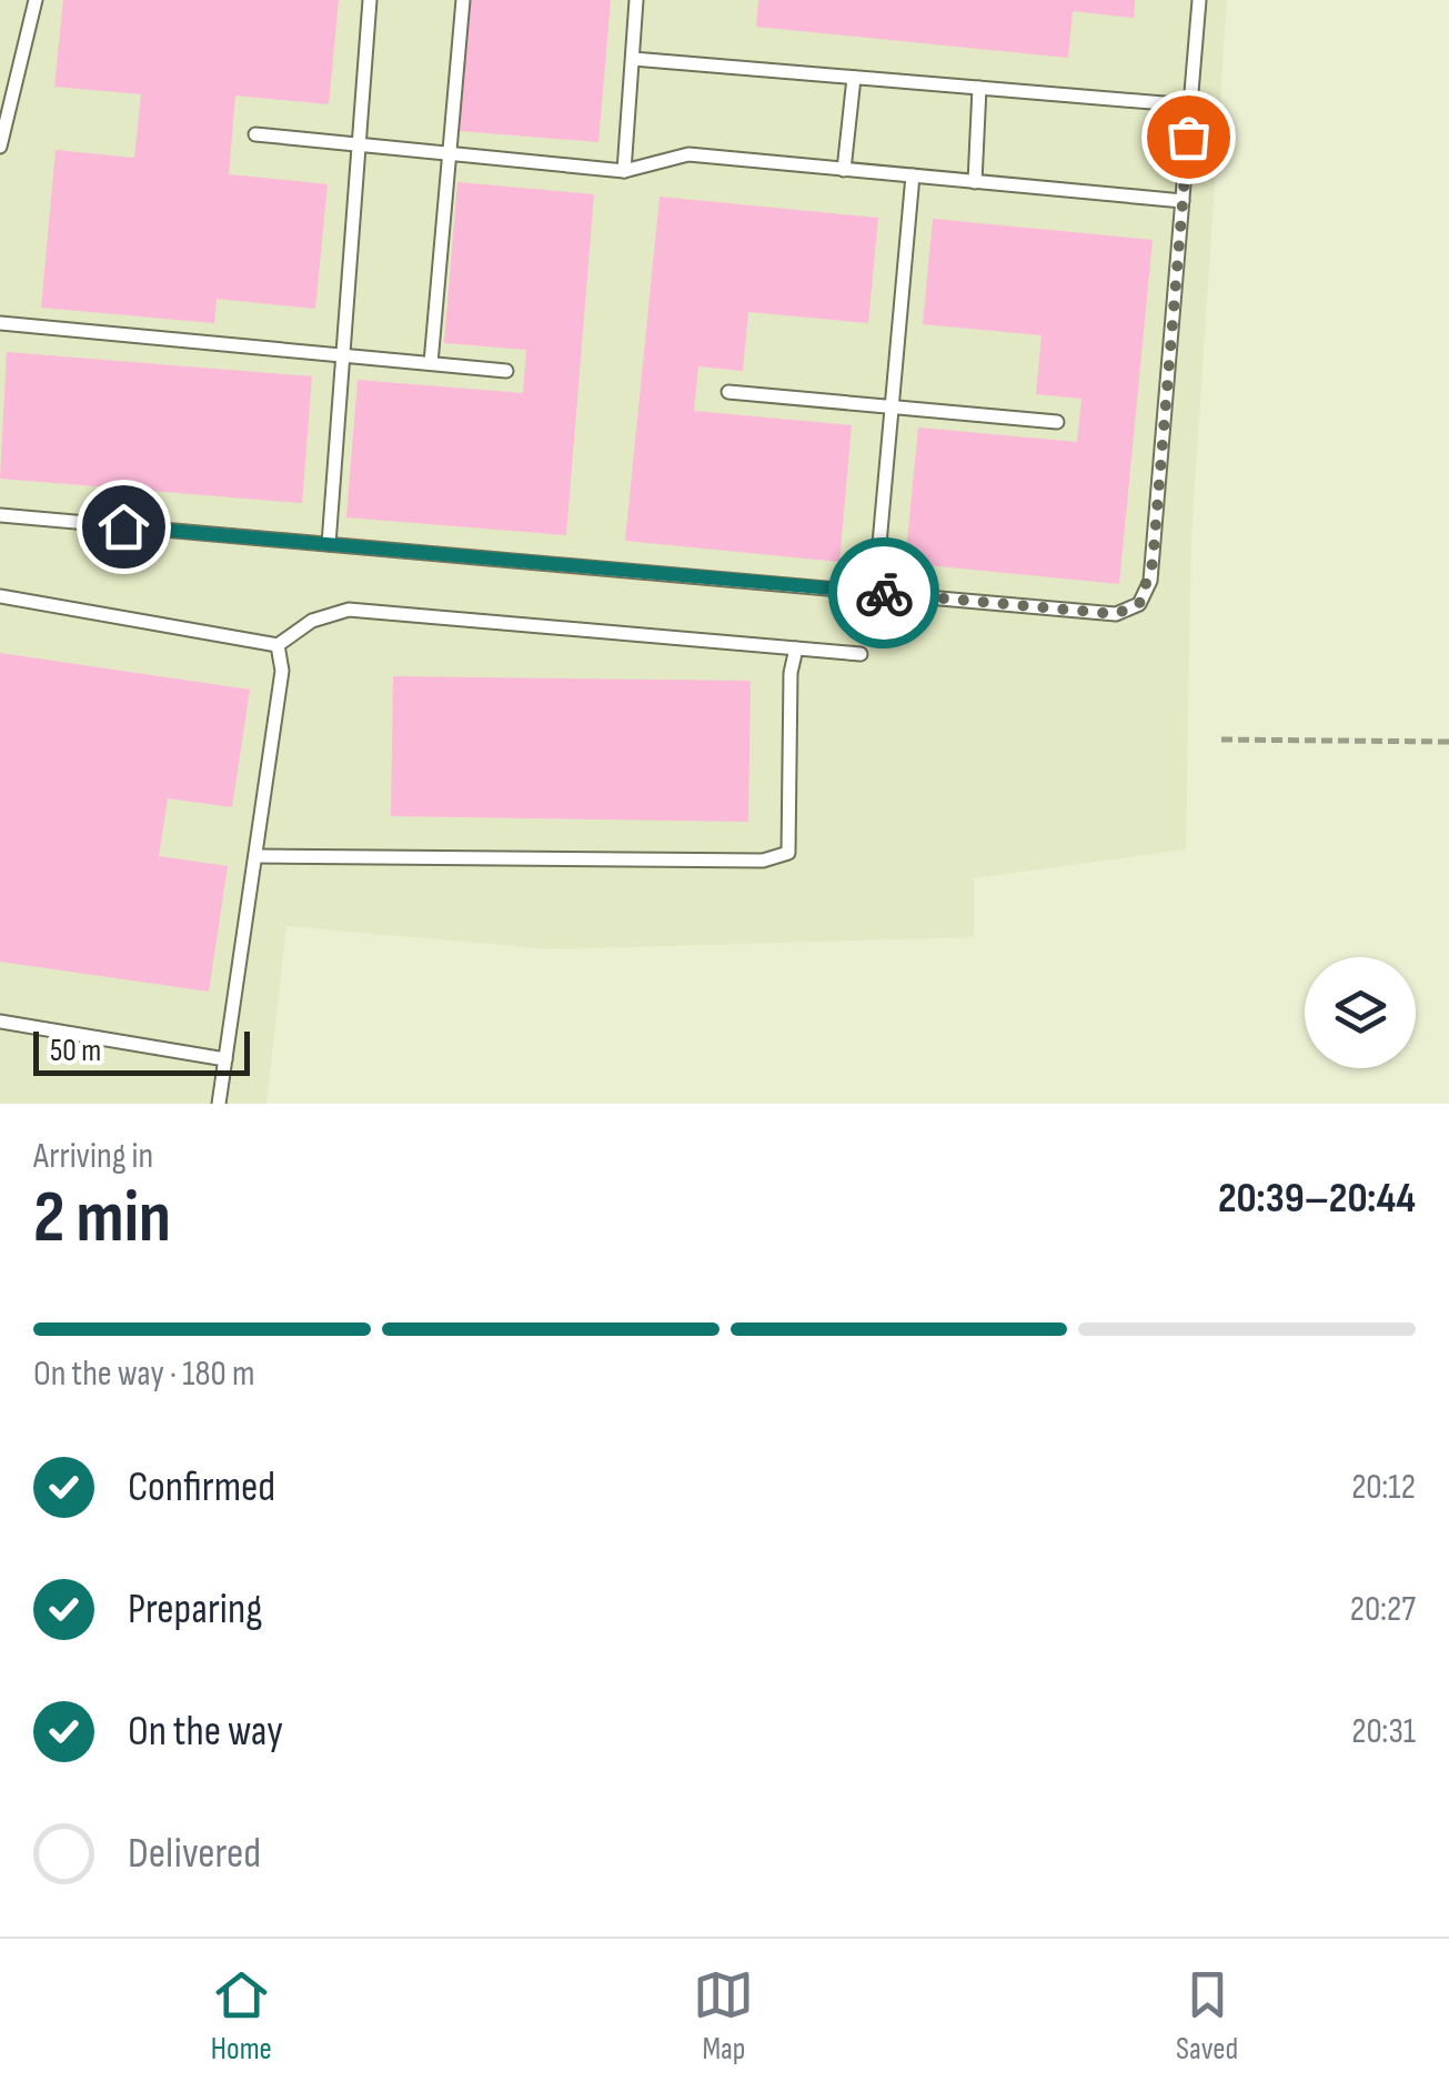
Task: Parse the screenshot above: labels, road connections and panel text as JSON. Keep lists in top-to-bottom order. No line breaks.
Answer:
{"scale_bar":"50 m","page":{"scale":"50 m","heading":["2 min","Arriving in","20:39–20:44"],"bar":"On the way · 180 m","list":[["Confirmed","20:12"],["Preparing","20:27"],["On the way","20:31"],"Delivered"],"tabs":["Home","Map","Saved"]}}
